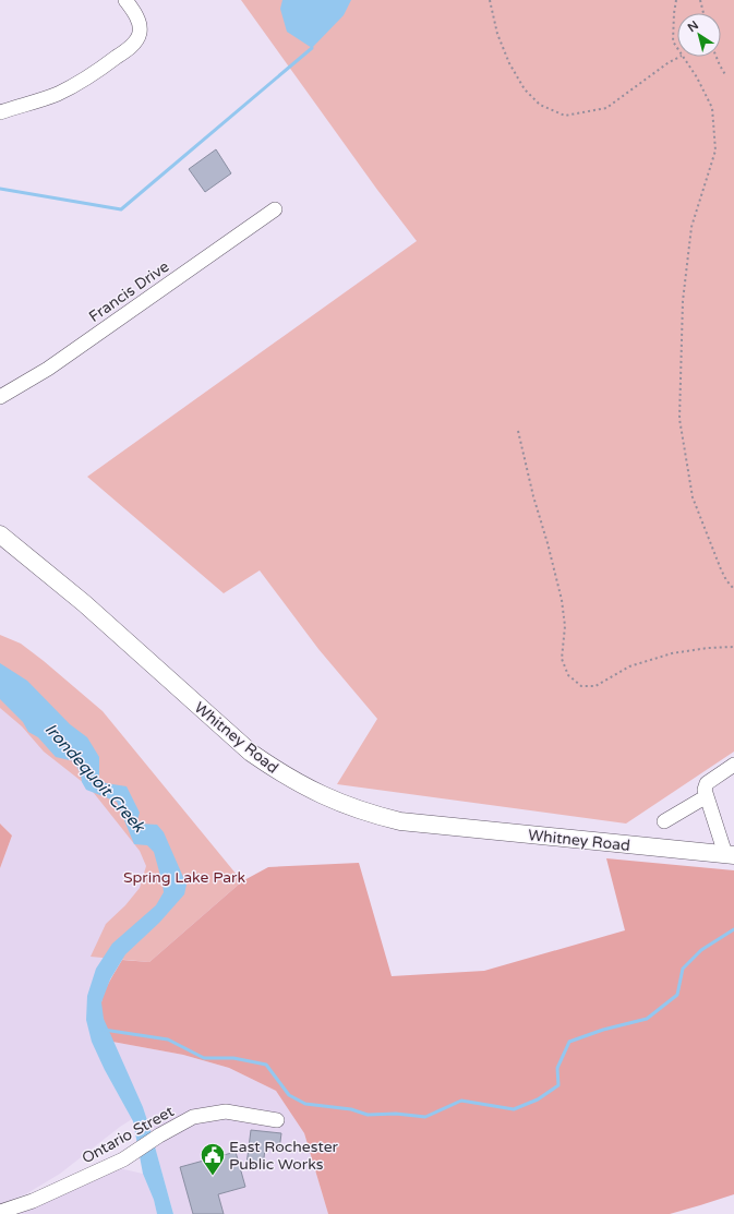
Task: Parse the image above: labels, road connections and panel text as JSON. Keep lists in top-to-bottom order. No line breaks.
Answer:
{"streets":{"main road":["Whitney Road"],"street":["Francis Drive","Ontario Street"]},"water":["Irondequoit Creek"],"parks":["Spring Lake Park"],"places":{"public building":["East Rochester Public Works"]},"north":"top left"}
